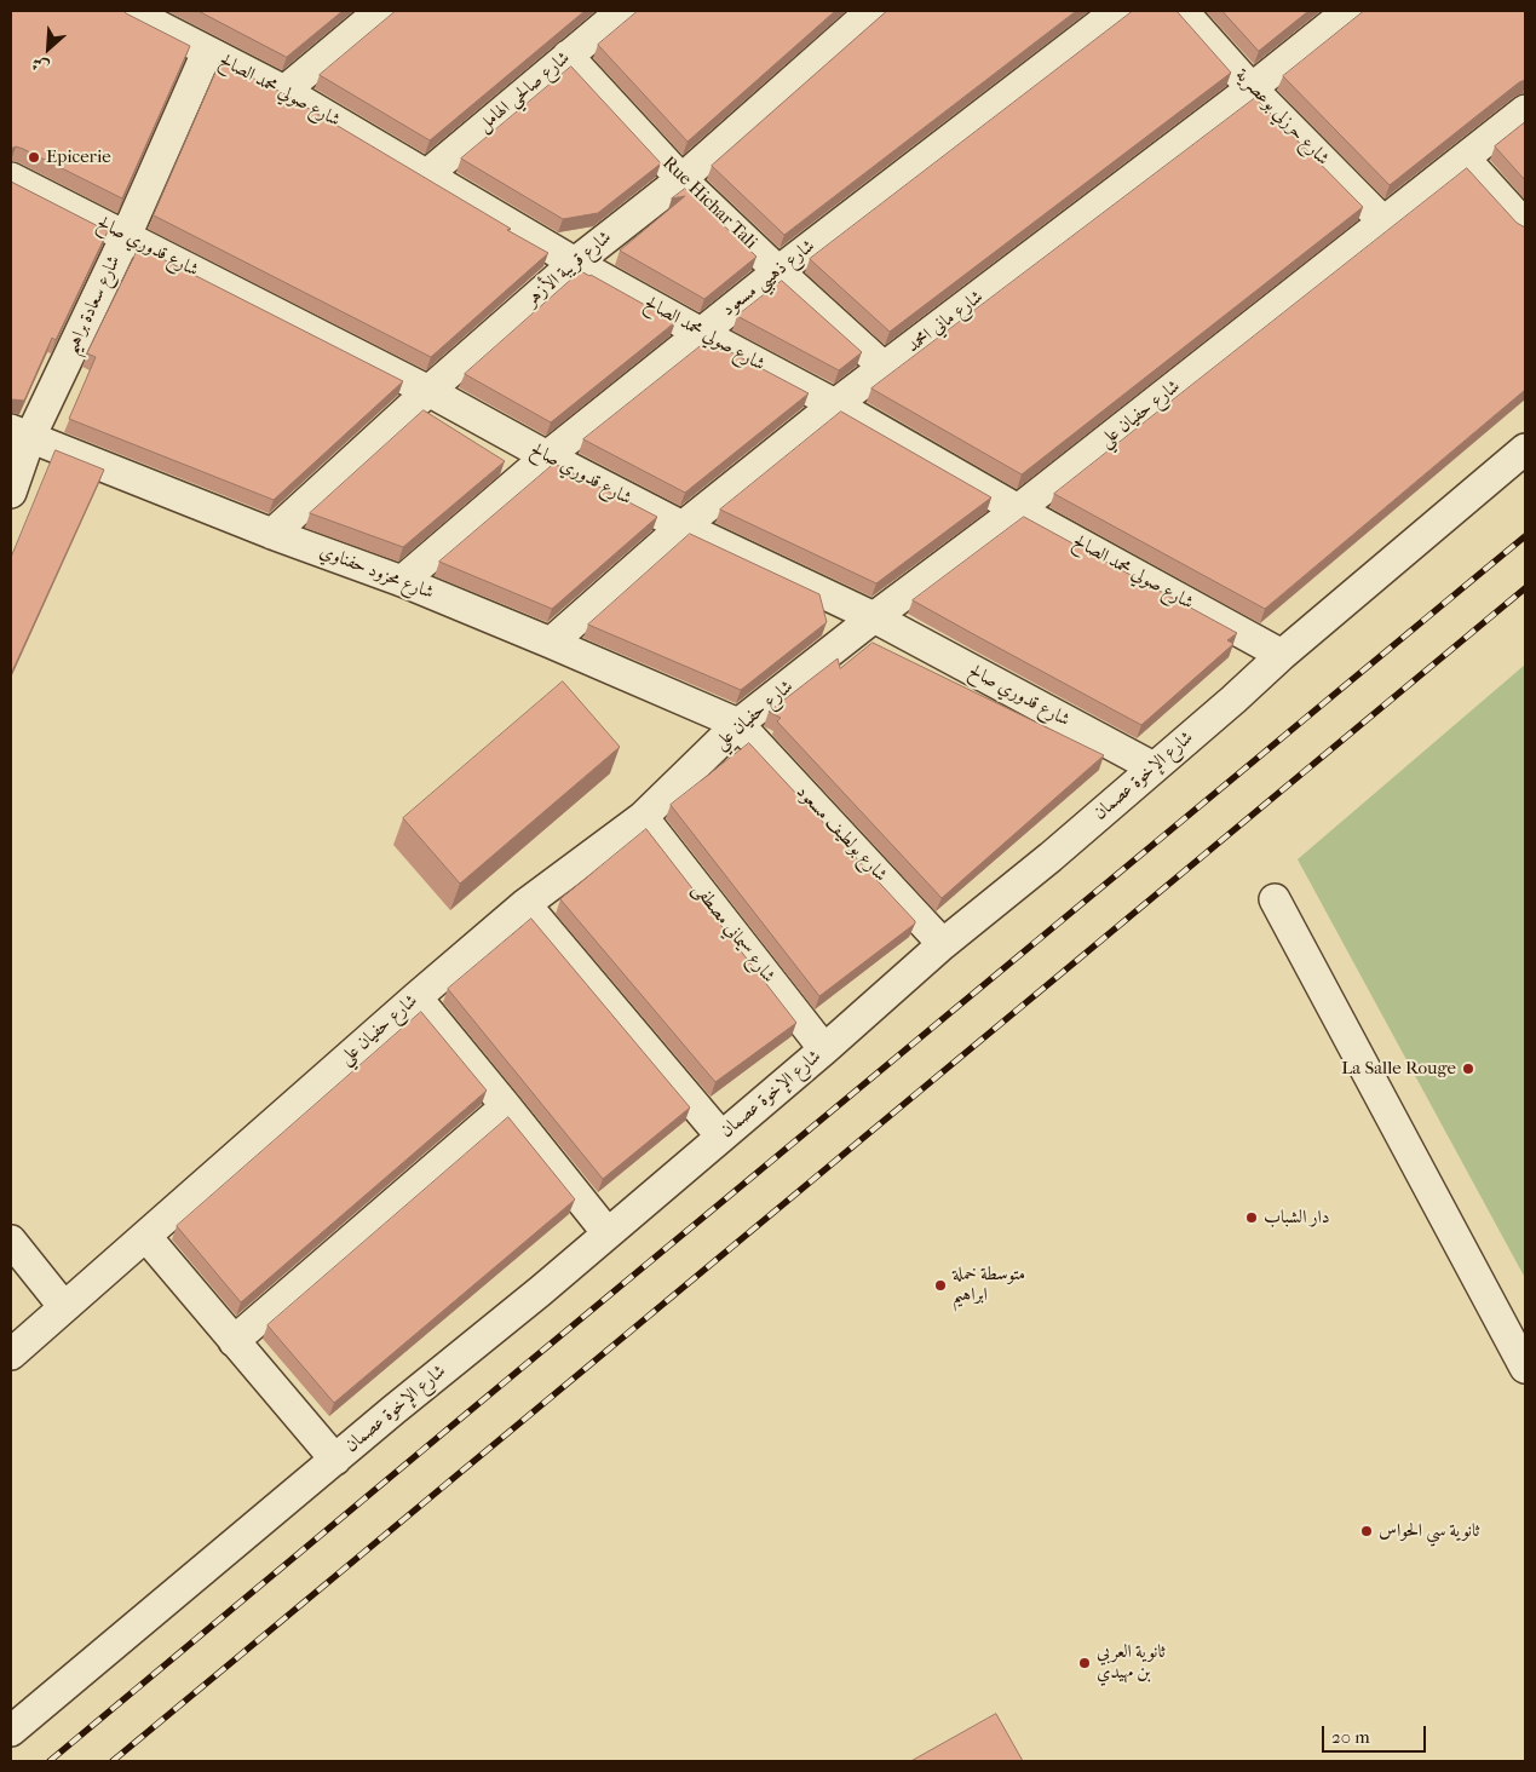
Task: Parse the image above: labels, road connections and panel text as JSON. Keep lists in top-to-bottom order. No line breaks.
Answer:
{"streets":{"street":["شارع صولي محمد الصالح","شارع صالحي الهامل","شارع حرزلي بوعصرية","Rue Hichar Tali","شارع قدوري صالح","شارع قريبة الأزهر","شارع ذهيبي مسعود","شارع سعادة براهيم","شارع ماني امحمد","شارع حفيان علي","شارع محزود حفناوي","شارع الإخوة عصمان","شارع بولطيف مسعود","شارع سيماني مصطفى"]},"crossings":[["شارع صولي محمد الصالح","شارع صالحي الهامل"],["شارع صولي محمد الصالح","شارع قريبة الأزهر"],["شارع صولي محمد الصالح","شارع ذهيبي مسعود"],["شارع صولي محمد الصالح","شارع سعادة براهيم"],["شارع صولي محمد الصالح","شارع ماني امحمد"],["شارع صولي محمد الصالح","شارع حفيان علي"],["شارع صولي محمد الصالح","شارع الإخوة عصمان"],["شارع صالحي الهامل","Rue Hichar Tali"],["شارع حرزلي بوعصرية","شارع ماني امحمد"],["شارع حرزلي بوعصرية","شارع حفيان علي"],["Rue Hichar Tali","شارع قريبة الأزهر"],["Rue Hichar Tali","شارع ذهيبي مسعود"],["Rue Hichar Tali","شارع ماني امحمد"],["شارع قدوري صالح","شارع قريبة الأزهر"],["شارع قدوري صالح","شارع ذهيبي مسعود"],["شارع قدوري صالح","شارع سعادة براهيم"],["شارع قدوري صالح","شارع ماني امحمد"],["شارع قدوري صالح","شارع حفيان علي"],["شارع قدوري صالح","شارع الإخوة عصمان"],["شارع قريبة الأزهر","شارع محزود حفناوي"],["شارع ذهيبي مسعود","شارع محزود حفناوي"],["شارع سعادة براهيم","شارع محزود حفناوي"],["شارع ماني امحمد","شارع محزود حفناوي"],["شارع حفيان علي","شارع محزود حفناوي"],["شارع حفيان علي","شارع بولطيف مسعود"],["شارع حفيان علي","شارع سيماني مصطفى"],["شارع محزود حفناوي","شارع بولطيف مسعود"],["شارع الإخوة عصمان","شارع بولطيف مسعود"],["شارع الإخوة عصمان","شارع سيماني مصطفى"]],"places":["Epicerie","La Salle Rouge","دار الشباب","متوسطة خملة ابراهيم","ثانوية سي الحواس","ثانوية العربي بن مهيدي"],"scale_bar":"20 m","north":"bottom left"}
